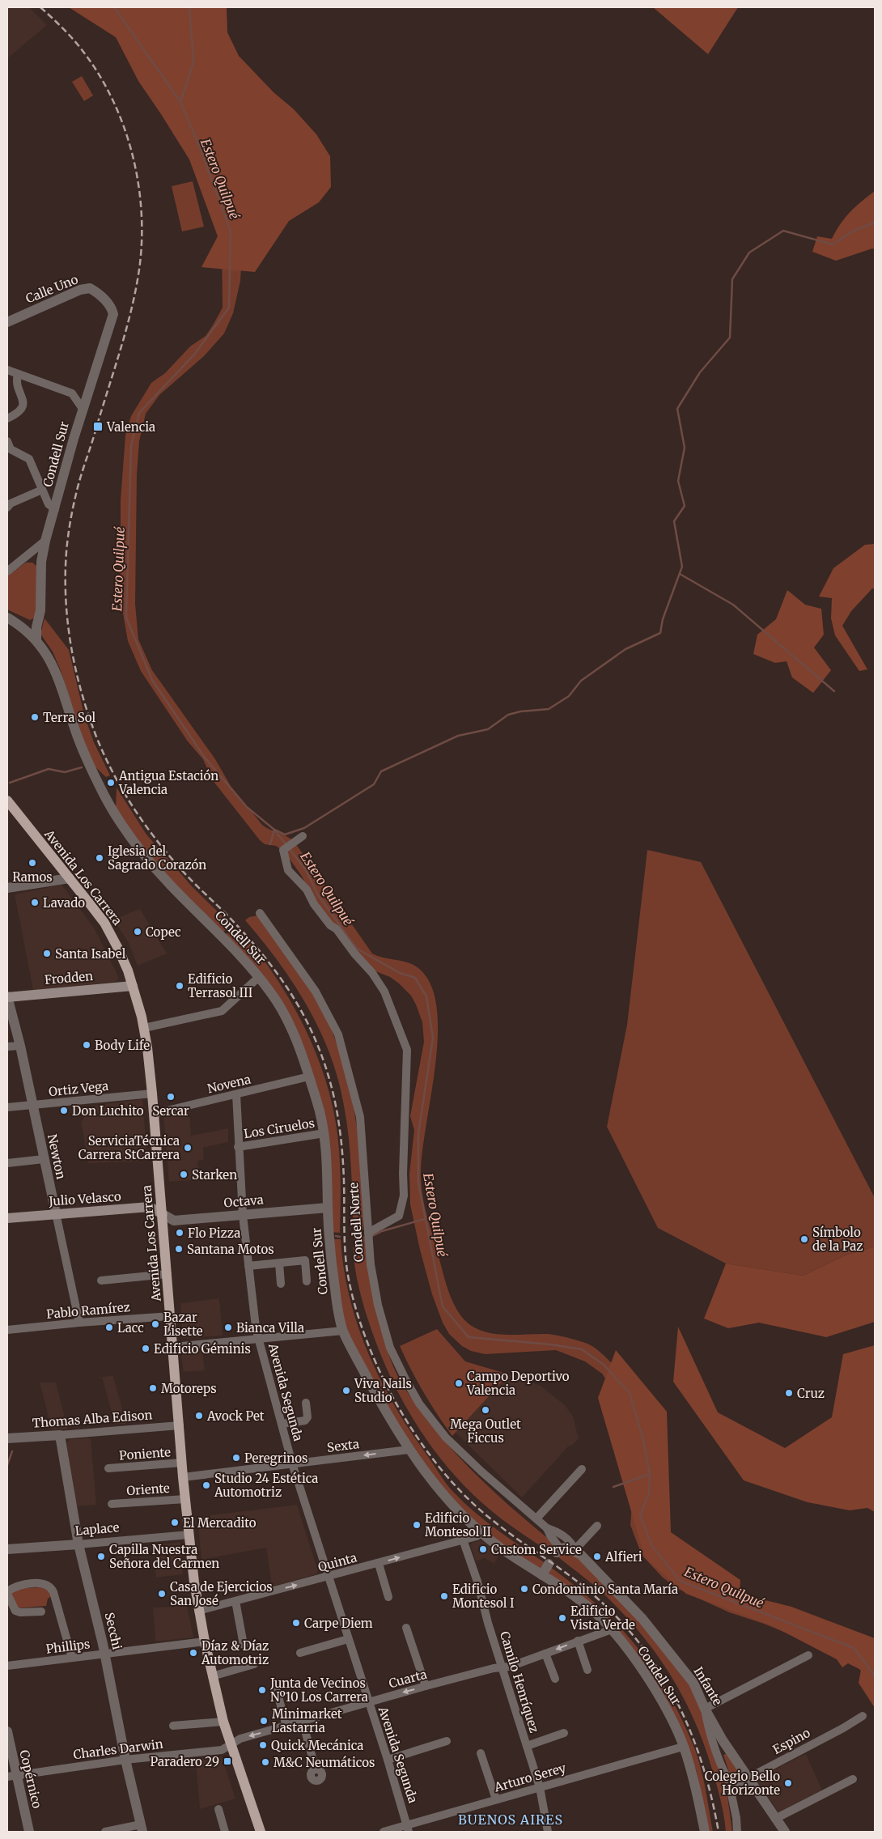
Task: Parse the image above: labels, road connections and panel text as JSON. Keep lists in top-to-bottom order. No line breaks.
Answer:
{"streets":{"main road":["Avenida Los Carrera","Frodden","Julio Velasco"],"street":["Calle Uno","Condell Sur","Novena","Ortiz Vega","Los Ciruelos","Newton","Octava","Condell Norte","Pablo Ramírez","Avenida Segunda","Thomas Alba Edison","Sexta","Poniente","Oriente","Laplace","Quinta","Secchi","Phillips","Cuarta","Camilo Henríquez","Infante","Espino","Charles Darwin","Arturo Serey","Copérnico"]},"crossings":[["Calle Uno","Condell Sur"],["Condell Sur","Novena"],["Condell Sur","Los Ciruelos"],["Condell Sur","Octava"],["Condell Sur","Sexta"],["Condell Sur","Quinta"],["Condell Sur","Cuarta"],["Condell Sur","Arturo Serey"],["Avenida Los Carrera","Frodden"],["Avenida Los Carrera","Novena"],["Avenida Los Carrera","Ortiz Vega"],["Avenida Los Carrera","Julio Velasco"],["Avenida Los Carrera","Octava"],["Avenida Los Carrera","Pablo Ramírez"],["Avenida Los Carrera","Thomas Alba Edison"],["Avenida Los Carrera","Sexta"],["Avenida Los Carrera","Poniente"],["Avenida Los Carrera","Oriente"],["Avenida Los Carrera","Laplace"],["Avenida Los Carrera","Quinta"],["Avenida Los Carrera","Phillips"],["Avenida Los Carrera","Cuarta"],["Avenida Los Carrera","Charles Darwin"],["Frodden","Newton"],["Novena","Avenida Segunda"],["Ortiz Vega","Newton"],["Los Ciruelos","Avenida Segunda"],["Newton","Julio Velasco"],["Newton","Pablo Ramírez"],["Julio Velasco","Octava"],["Octava","Avenida Segunda"],["Condell Norte","Infante"],["Avenida Segunda","Sexta"],["Avenida Segunda","Quinta"],["Avenida Segunda","Cuarta"],["Avenida Segunda","Arturo Serey"],["Thomas Alba Edison","Secchi"],["Laplace","Secchi"],["Quinta","Camilo Henríquez"],["Secchi","Phillips"],["Secchi","Charles Darwin"],["Cuarta","Camilo Henríquez"],["Cuarta","Charles Darwin"],["Camilo Henríquez","Arturo Serey"],["Infante","Espino"],["Charles Darwin","Copérnico"]],"one_way":["Sexta","Quinta"],"districts":["BUENOS AIRES"],"water":["Estero Quilpué"],"places":{"transit":["Valencia","Paradero 29"],"other":["Terra Sol","Antigua Estación Valencia","Iglesia del Sagrado Corazón","Ramos","Lavado","Copec","Santa Isabel","Edificio Terrasol III","Body Life","Sercar","Don Luchito","ServiciaTécnica Carrera StCarrera","Starken","Flo Pizza","Símbolo de la Paz","Santana Motos","Bazar Lisette","Lacc","Bianca Villa","Edificio Géminis","Campo Deportivo Valencia","Motoreps","Viva Nails Studio","Cruz","Mega Outlet Ficcus","Avock Pet","Peregrinos","Studio 24 Estética Automotriz","El Mercadito","Edificio Montesol II","Custom Service","Capilla Nuestra Señora del Carmen","Alfieri","Condominio Santa María","Casa de Ejercicios San José","Edificio Montesol I","Edificio Vista Verde","Carpe Diem","Díaz & Díaz Automotriz","Junta de Vecinos Nº10 Los Carrera","Minimarket Lastarria","Quick Mecánica","M&C Neumáticos","Colegio Bello Horizonte"]}}
